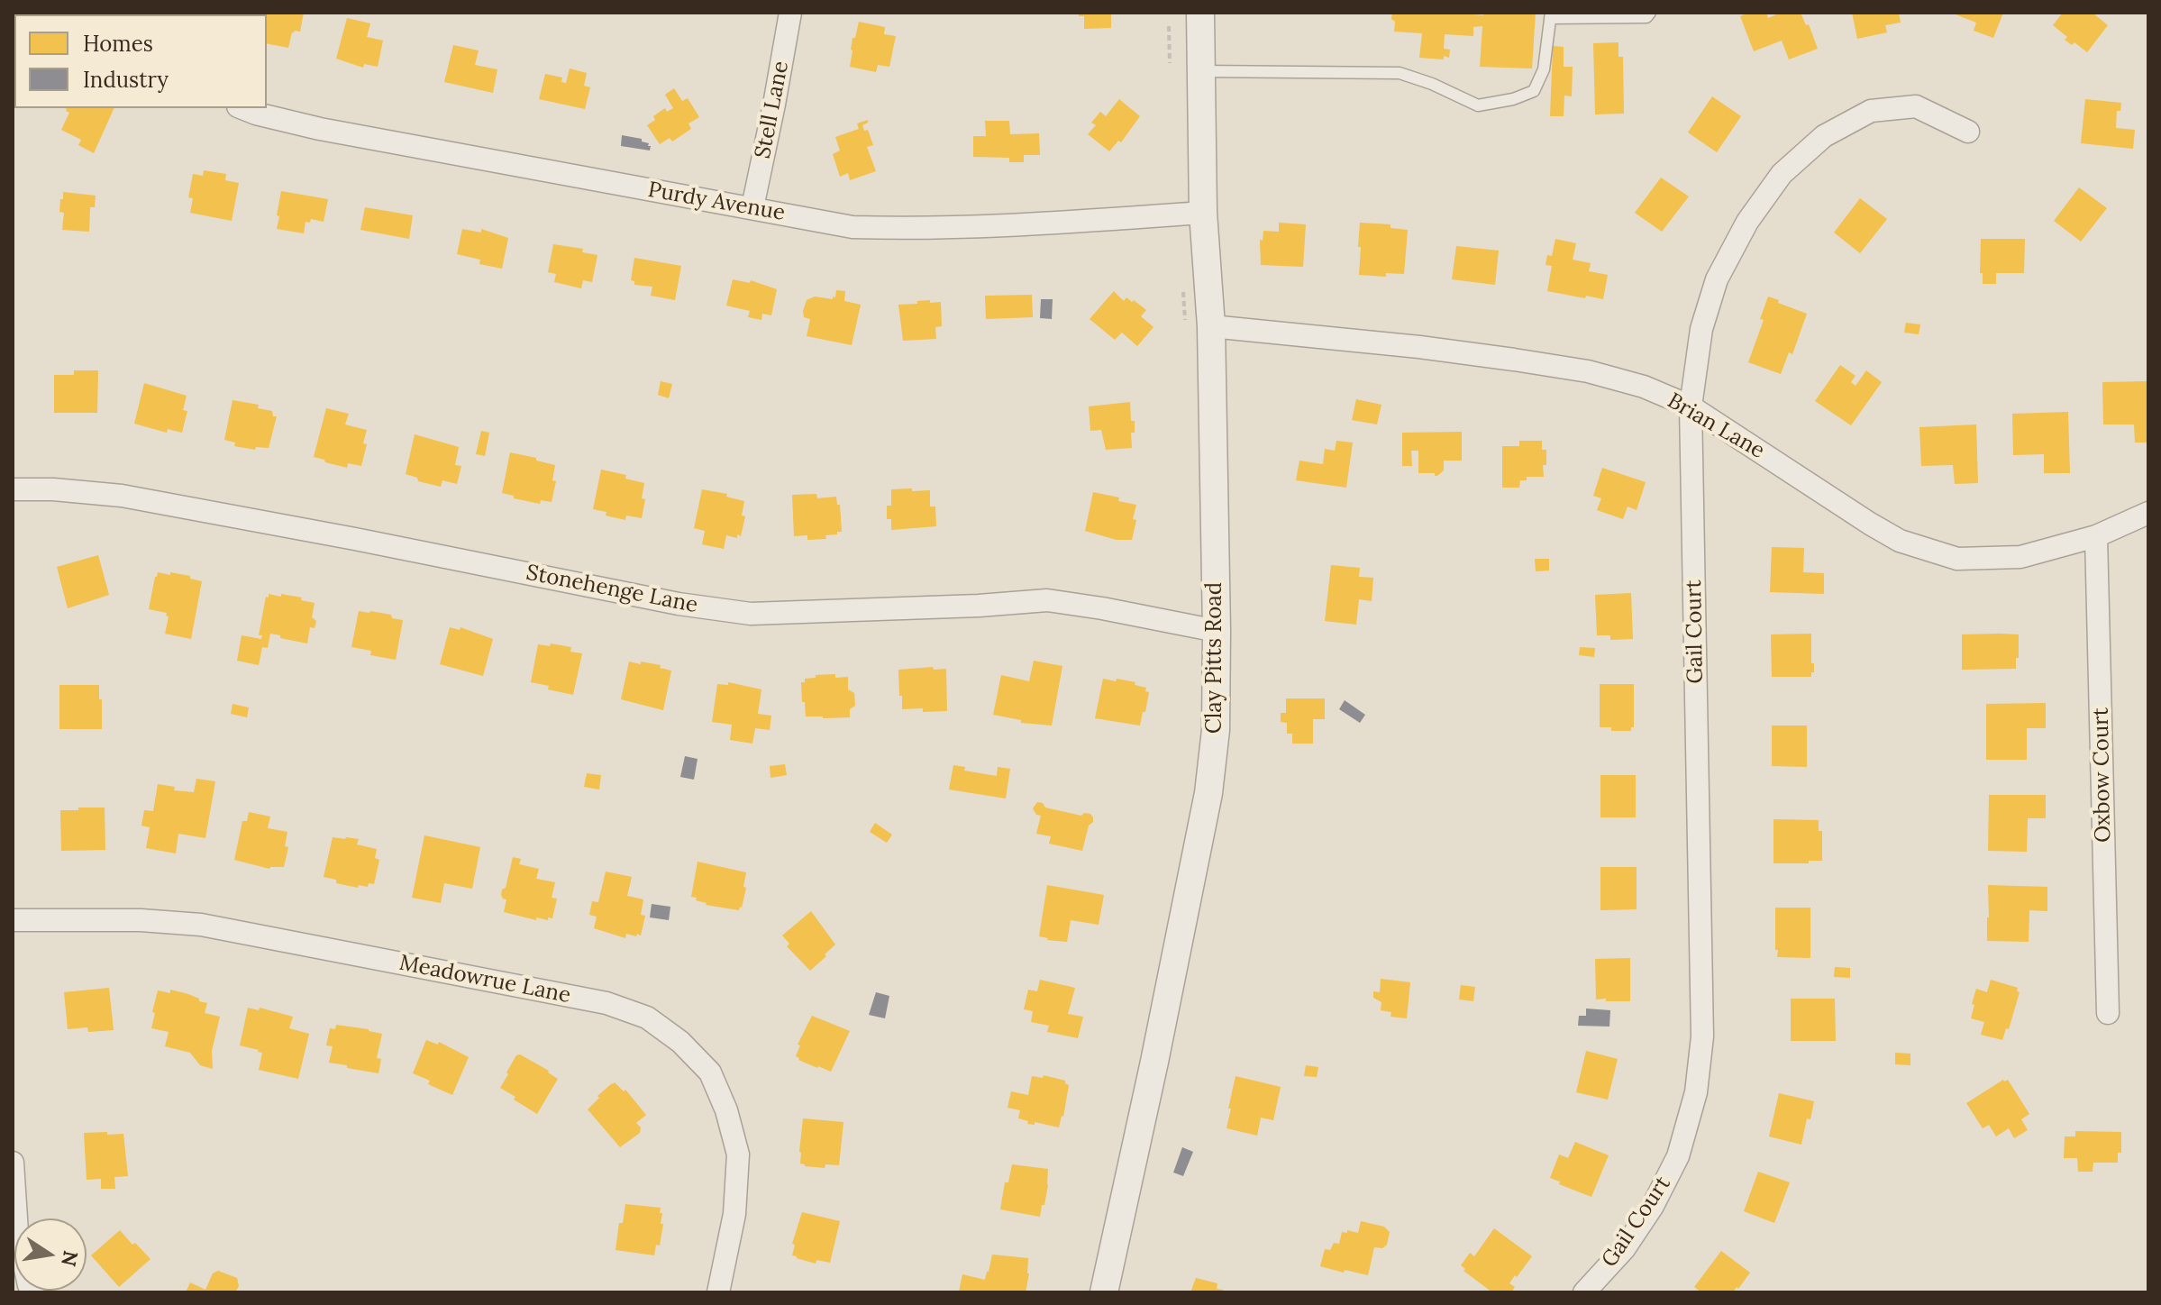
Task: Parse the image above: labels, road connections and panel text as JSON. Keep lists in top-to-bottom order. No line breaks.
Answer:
{"streets":{"street":["Stell Lane","Purdy Avenue","Brian Lane","Stonehenge Lane","Gail Court","Clay Pitts Road","Oxbow Court","Meadowrue Lane"]},"crossings":[["Stell Lane","Purdy Avenue"],["Purdy Avenue","Clay Pitts Road"],["Brian Lane","Gail Court"],["Brian Lane","Clay Pitts Road"],["Brian Lane","Oxbow Court"],["Stonehenge Lane","Clay Pitts Road"]],"legend":["Homes","Industry"],"north":"right"}
